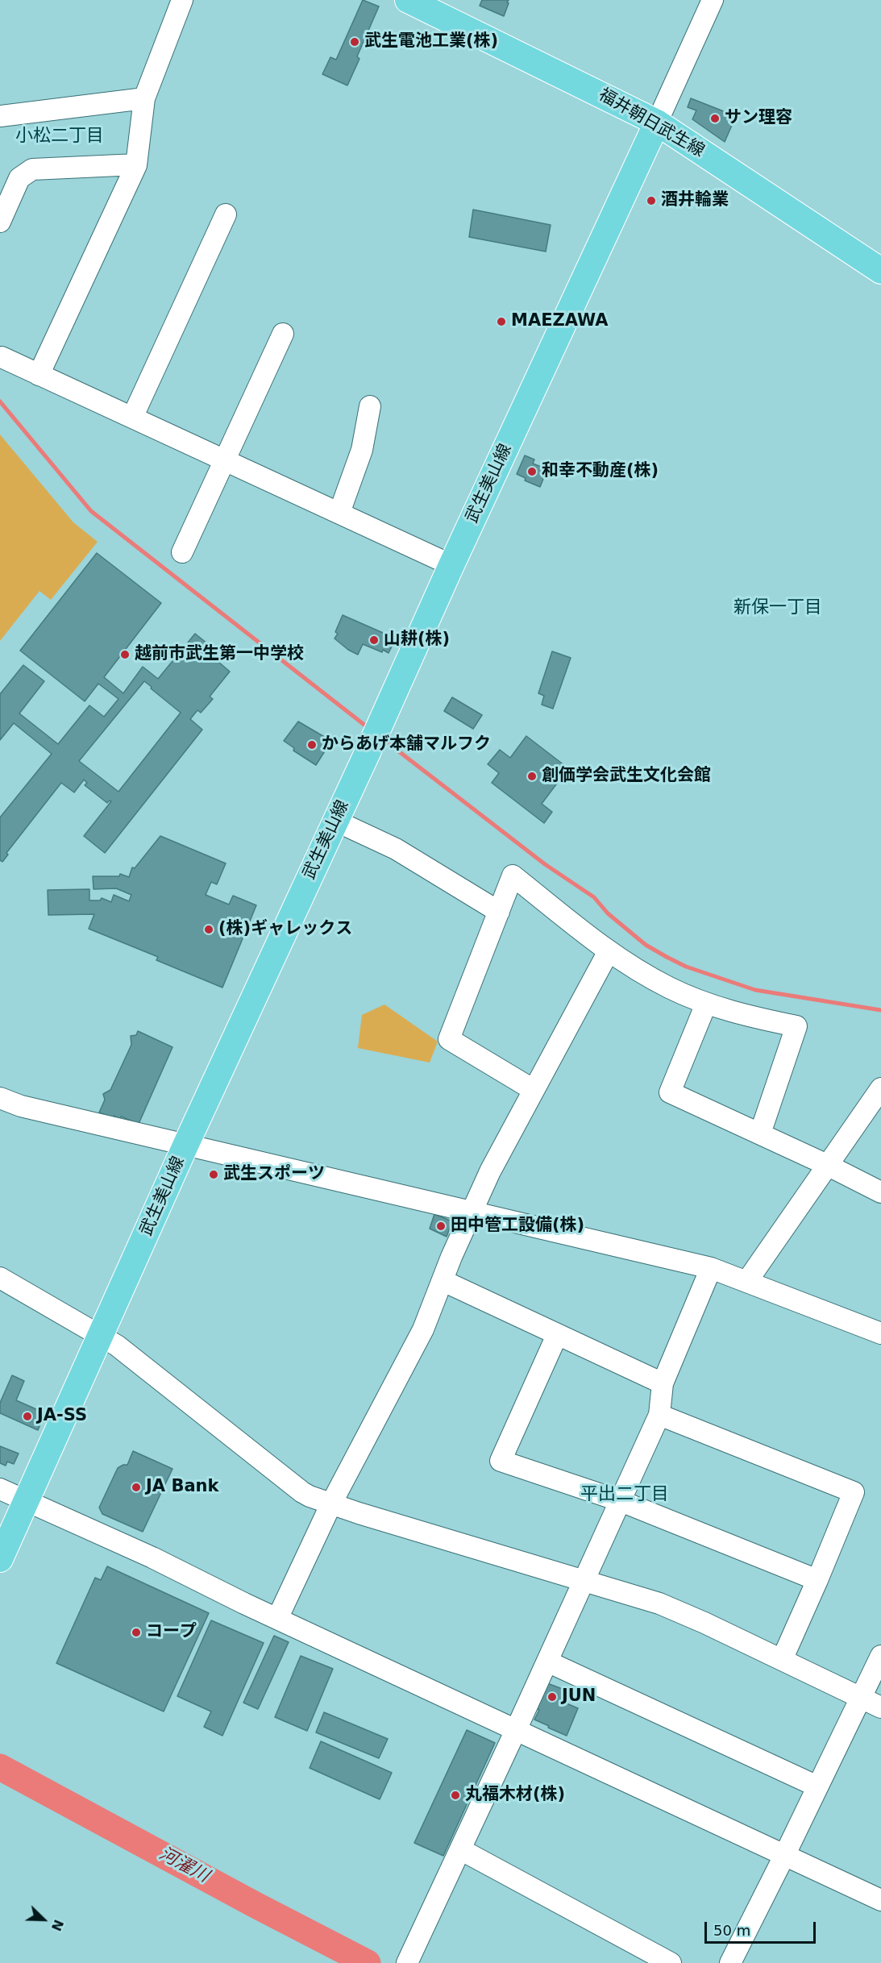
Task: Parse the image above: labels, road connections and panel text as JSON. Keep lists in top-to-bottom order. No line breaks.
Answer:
{"streets":{"main road":["福井朝日武生線","武生美山線"]},"crossings":[["福井朝日武生線","武生美山線"]],"districts":["小松二丁目","新保一丁目","平出二丁目"],"water":["河濯川"],"places":["武生電池工業(株)","サン理容","酒井輪業","MAEZAWA","和幸不動産(株)","山耕(株)","越前市武生第一中学校","からあげ本舗マルフク","創価学会武生文化会館","(株)ギャレックス","武生スポーツ","田中管工設備(株)","JA-SS","JA Bank","コープ","JUN","丸福木材(株)"],"scale_bar":"50 m","north":"bottom right"}
